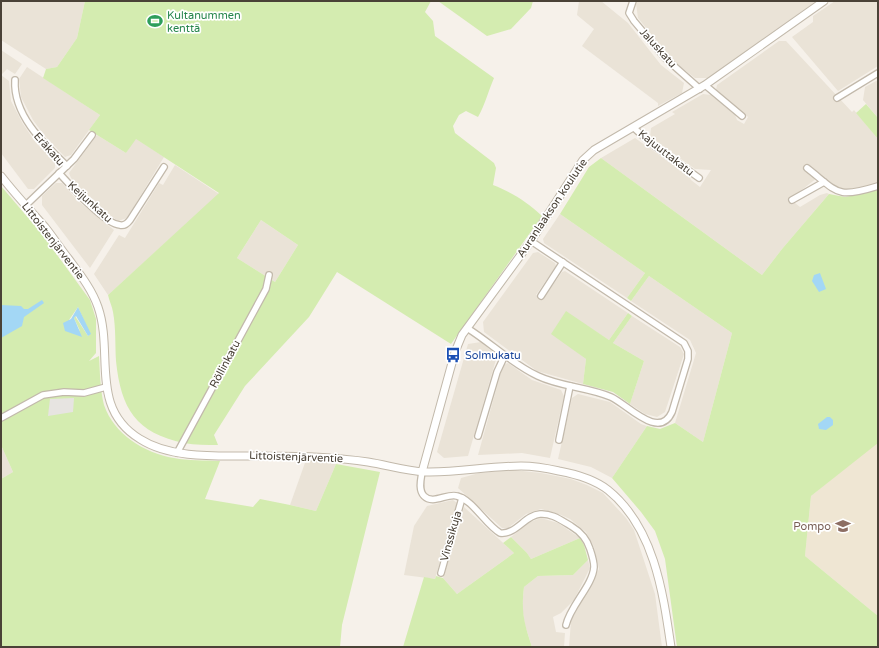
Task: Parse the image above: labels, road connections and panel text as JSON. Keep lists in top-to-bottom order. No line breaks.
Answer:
{"streets":{"street":["Jaluskatu","Eräkatu","Kajuuttakatu","Keijunkatu","Auranlaakson koulutie","Littoistenjärventie","Röllinkatu","Vinssikuja"]},"crossings":[["Jaluskatu","Auranlaakson koulutie"],["Eräkatu","Keijunkatu"],["Eräkatu","Littoistenjärventie"],["Kajuuttakatu","Auranlaakson koulutie"],["Auranlaakson koulutie","Littoistenjärventie"],["Littoistenjärventie","Röllinkatu"]],"places":{"sports":["Kultanummen kenttä"],"bus stop":["Solmukatu"],"school or university":["Pompo"]}}
